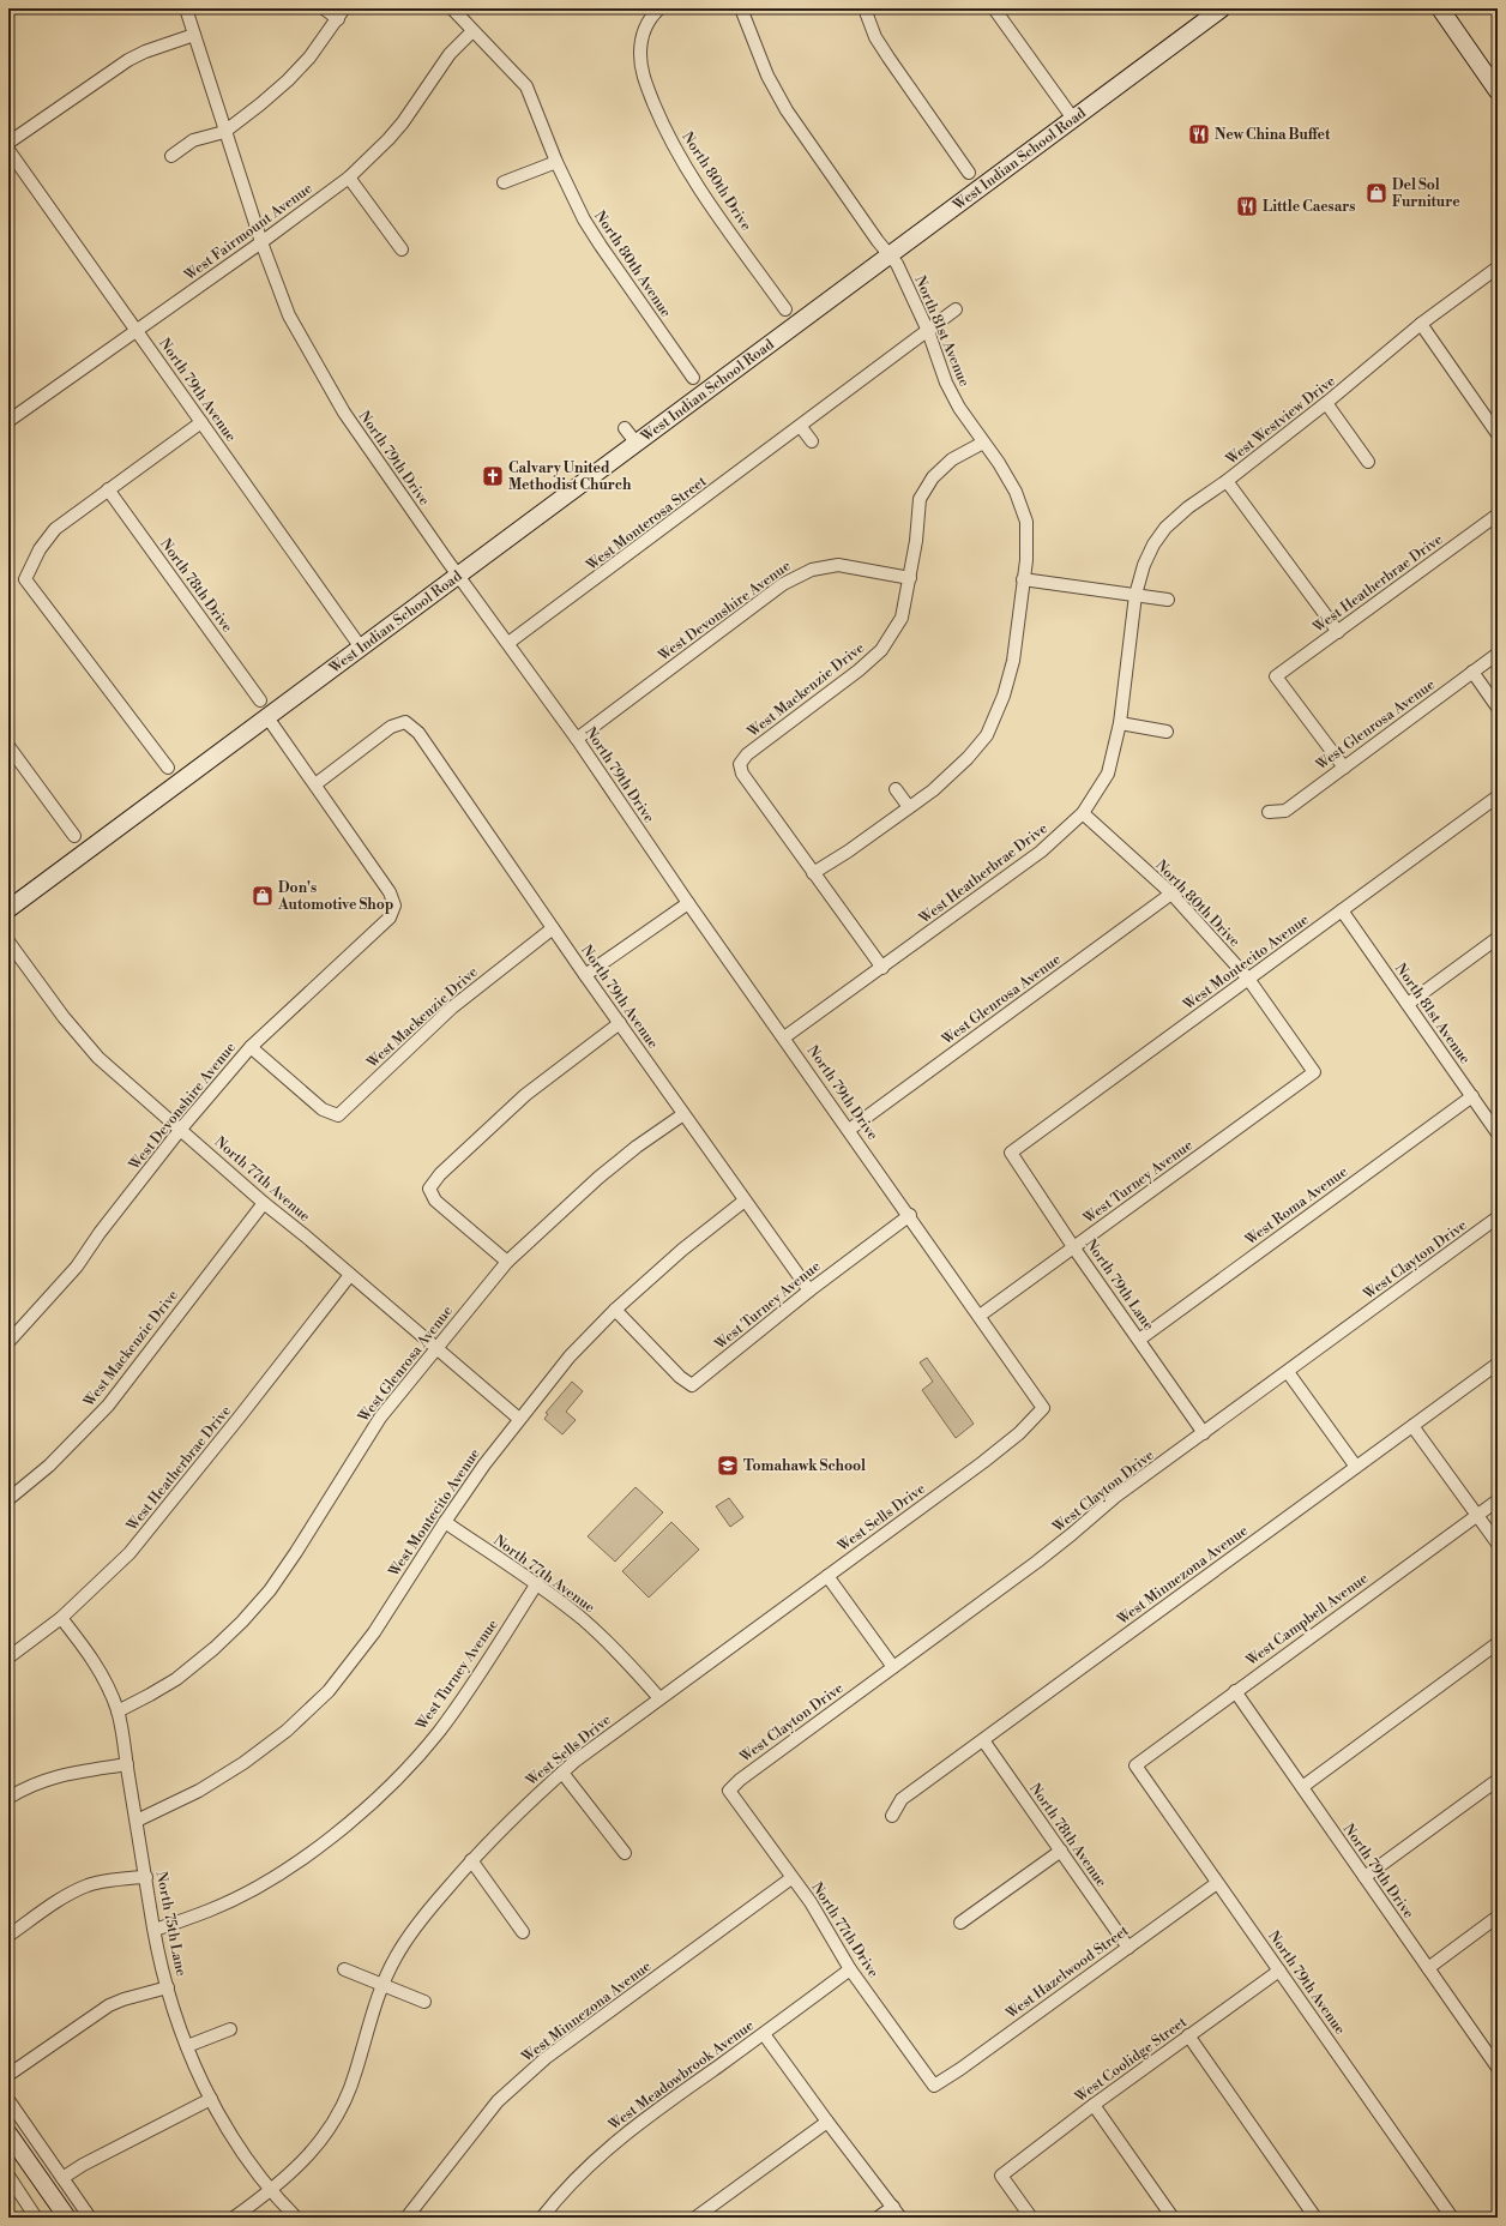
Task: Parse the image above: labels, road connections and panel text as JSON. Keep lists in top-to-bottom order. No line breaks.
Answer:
{"streets":{"main road":["West Indian School Road"],"street":["North 80th Drive","West Fairmount Avenue","North 80th Avenue","North 81st Avenue","North 79th Avenue","West Westview Drive","North 79th Drive","West Monterosa Street","West Heatherbrae Drive","North 78th Drive","West Devonshire Avenue","West Mackenzie Drive","West Glenrosa Avenue","West Montecito Avenue","North 77th Avenue","West Turney Avenue","West Roma Avenue","West Clayton Drive","North 79th Lane","West Sells Drive","West Minnezona Avenue","West Campbell Avenue","North 78th Avenue","North 75th Lane","North 77th Drive","West Hazelwood Street","West Coolidge Street","West Meadowbrook Avenue"]},"crossings":[["West Indian School Road","North 81st Avenue"],["West Indian School Road","North 79th Avenue"],["West Indian School Road","North 79th Drive"],["North 80th Drive","West Heatherbrae Drive"],["North 80th Drive","West Glenrosa Avenue"],["North 80th Drive","West Montecito Avenue"],["North 80th Drive","West Turney Avenue"],["West Fairmount Avenue","North 80th Avenue"],["West Fairmount Avenue","North 79th Avenue"],["West Fairmount Avenue","North 79th Drive"],["North 81st Avenue","West Monterosa Street"],["North 81st Avenue","West Mackenzie Drive"],["North 81st Avenue","West Montecito Avenue"],["North 81st Avenue","West Roma Avenue"],["North 79th Avenue","West Devonshire Avenue"],["North 79th Avenue","West Mackenzie Drive"],["North 79th Avenue","West Glenrosa Avenue"],["North 79th Avenue","West Montecito Avenue"],["North 79th Avenue","West Turney Avenue"],["North 79th Avenue","West Campbell Avenue"],["North 79th Avenue","West Hazelwood Street"],["North 79th Avenue","West Coolidge Street"],["West Westview Drive","West Heatherbrae Drive"],["North 79th Drive","West Monterosa Street"],["North 79th Drive","West Heatherbrae Drive"],["North 79th Drive","West Devonshire Avenue"],["North 79th Drive","West Glenrosa Avenue"],["North 79th Drive","West Turney Avenue"],["North 79th Drive","West Sells Drive"],["North 79th Drive","West Campbell Avenue"],["West Heatherbrae Drive","West Glenrosa Avenue"],["West Heatherbrae Drive","North 77th Avenue"],["West Heatherbrae Drive","North 75th Lane"],["West Devonshire Avenue","West Mackenzie Drive"],["West Devonshire Avenue","North 77th Avenue"],["West Mackenzie Drive","North 77th Avenue"],["West Glenrosa Avenue","North 77th Avenue"],["West Glenrosa Avenue","North 75th Lane"],["West Montecito Avenue","North 77th Avenue"],["West Montecito Avenue","West Turney Avenue"],["West Montecito Avenue","North 79th Lane"],["West Montecito Avenue","North 75th Lane"],["North 77th Avenue","West Turney Avenue"],["North 77th Avenue","West Sells Drive"],["West Turney Avenue","North 79th Lane"],["West Turney Avenue","North 75th Lane"],["West Roma Avenue","North 79th Lane"],["West Clayton Drive","North 79th Lane"],["West Clayton Drive","North 77th Drive"],["West Sells Drive","North 75th Lane"],["West Minnezona Avenue","North 78th Avenue"],["West Minnezona Avenue","North 77th Drive"],["North 78th Avenue","West Hazelwood Street"],["North 77th Drive","West Hazelwood Street"],["North 77th Drive","West Meadowbrook Avenue"]],"places":{"restaurant":["New China Buffet","Little Caesars"],"shop":["Del Sol Furniture","Don's Automotive Shop"],"church":["Calvary United Methodist Church"],"school or university":["Tomahawk School"]}}
